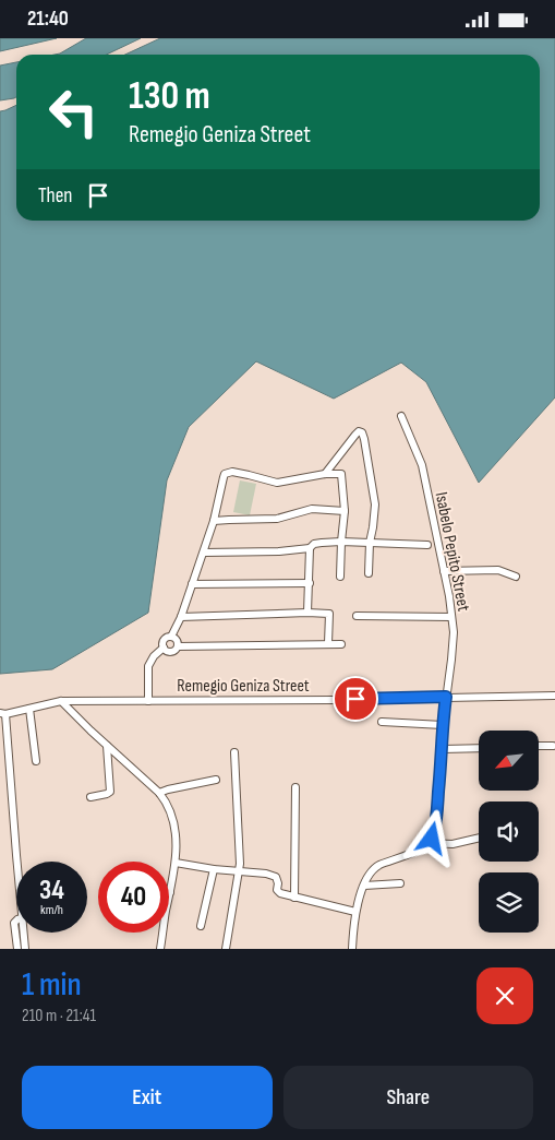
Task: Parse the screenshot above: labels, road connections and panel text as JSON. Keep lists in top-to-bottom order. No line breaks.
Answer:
{"streets":{"street":["Isabelo Pepito Street","Remegio Geniza Street"]},"crossings":[["Isabelo Pepito Street","Remegio Geniza Street"]],"north":"bottom left","page":{"status":"21:40","turn":["130 m","Remegio Geniza Street"],"then":"Then","speed":"34 km/h","limit":"40","heading":["1 min","210 m · 21:41"],"buttons":["Exit","Share"]}}
